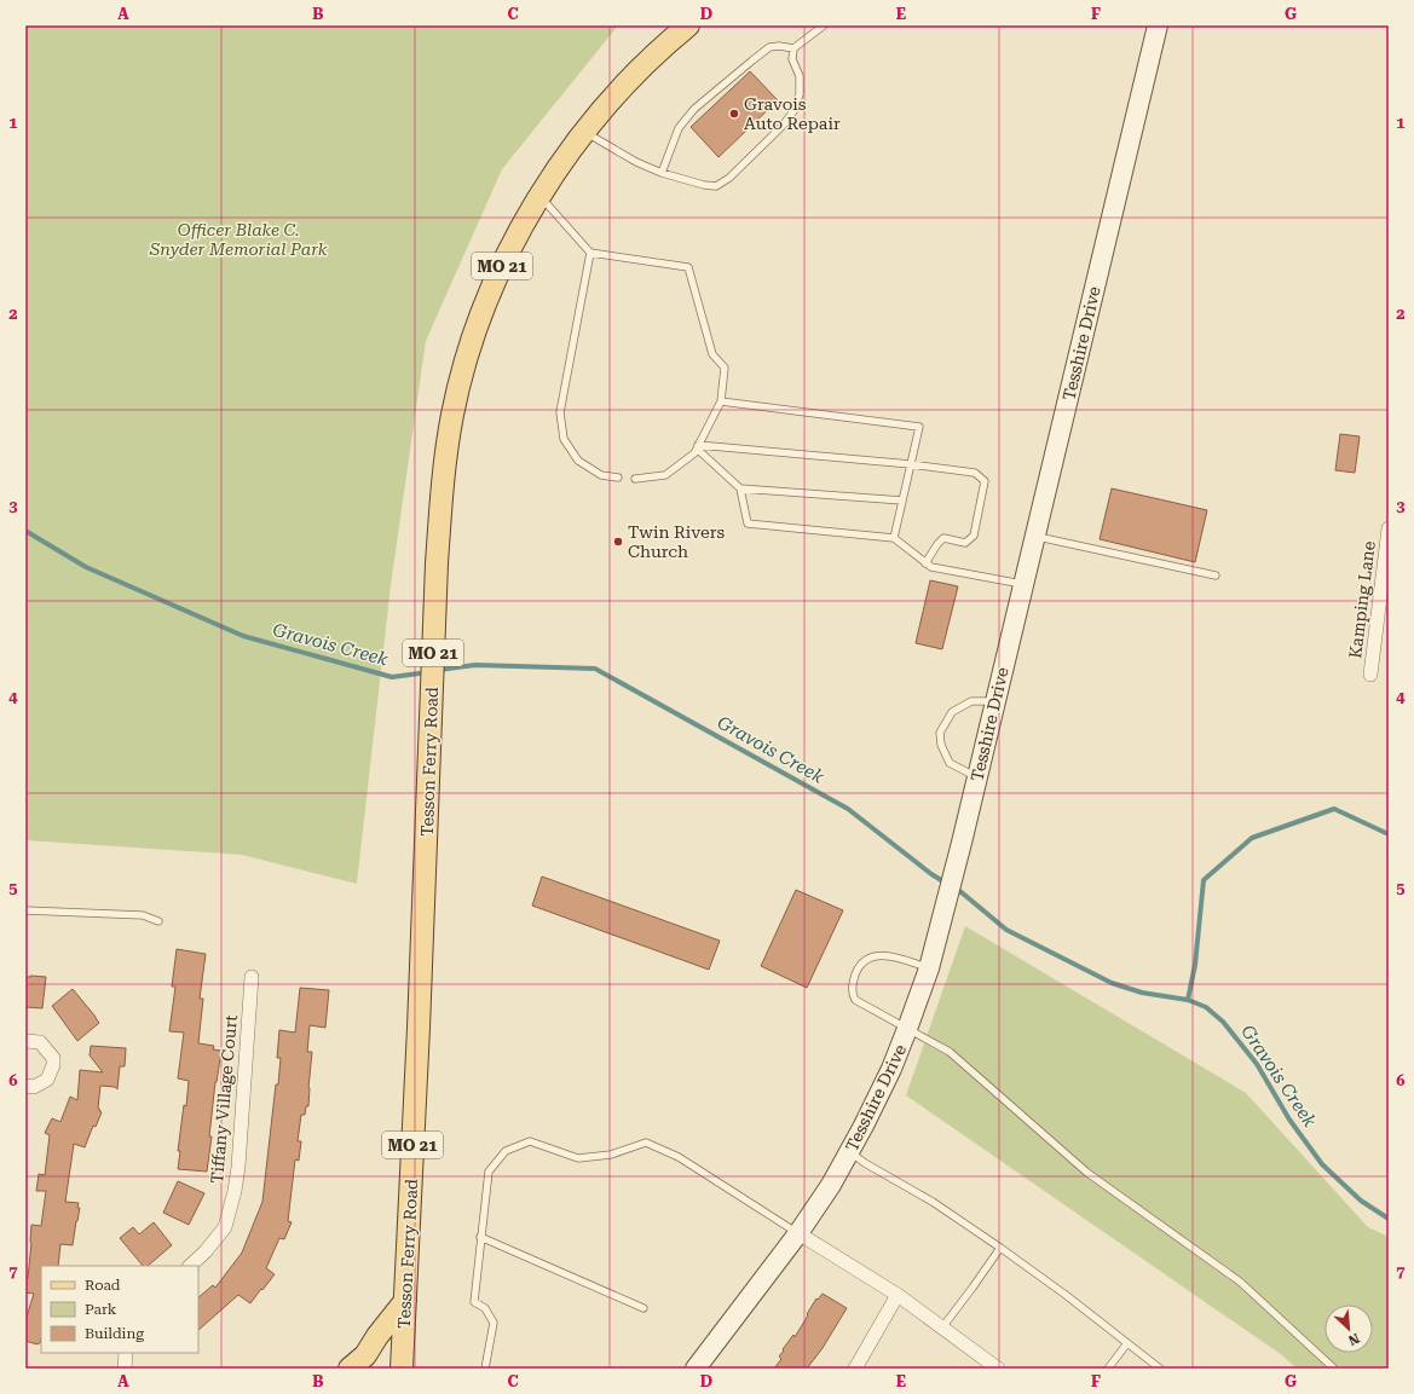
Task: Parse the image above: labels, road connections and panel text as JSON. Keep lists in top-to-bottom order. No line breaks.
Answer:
{"streets":{"main road":["MO 21","Tesson Ferry Road"],"street":["Tesshire Drive","Kamping Lane","Tiffany Village Court"]},"water":["Gravois Creek"],"parks":["Officer Blake C. Snyder Memorial Park"],"places":["Gravois Auto Repair","Twin Rivers Church"],"legend":["Road","Park","Building"],"north":"bottom right","grid":{"columns":["A","B","C","D","E","F","G"],"rows":["1","2","3","4","5","6","7"]}}
